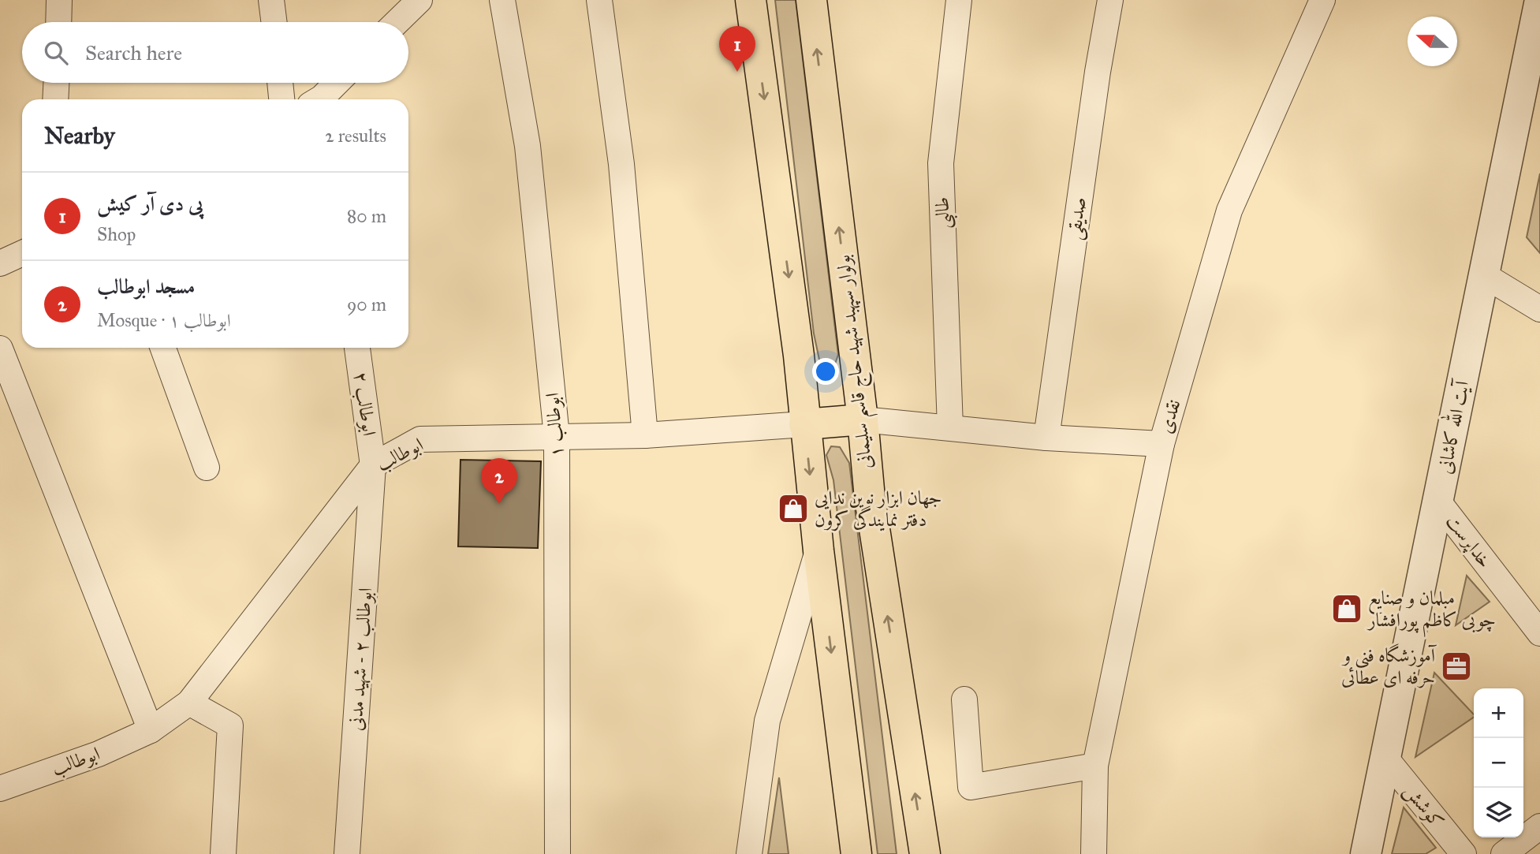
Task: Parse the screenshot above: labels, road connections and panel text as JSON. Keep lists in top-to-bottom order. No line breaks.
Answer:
{"streets":{"main road":["بولوار سپهبد شهید حاج قاسم سلیمانی"],"street":["طالبی","صدیقی","ابوطالب ۲","نقدی","ابوطالب ۱","آیت الله کاشانی","ابوطالب","خداپرست","ابوطالب ۲ - شهید مدنی","کوشش"]},"crossings":[["ابوطالب ۲","ابوطالب"],["ابوطالب ۲","ابوطالب ۲ - شهید مدنی"],["ابوطالب ۱","ابوطالب"],["آیت الله کاشانی","خداپرست"],["آیت الله کاشانی","کوشش"],["ابوطالب","ابوطالب ۲ - شهید مدنی"]],"places":{"shop":["جهان ابزار نوین ندایی دفتر نمایندگی کرون","مبلمان و صنایع چوبی کاظم پورافشار"],"office":["آموزشگاه فنی و حرفه ای عطائی"]},"north":"left","page":{"search":"Search here","pins":["1","2"],"heading":["Nearby","2 results"],"list":[{"mark":"1","name":"پی دی آر کیش","note":"Shop","value":"80 m"},{"mark":"2","name":"مسجد ابوطالب","note":"Mosque · ابوطالب ۱","value":"90 m"}],"map_buttons":["+","−"]}}
